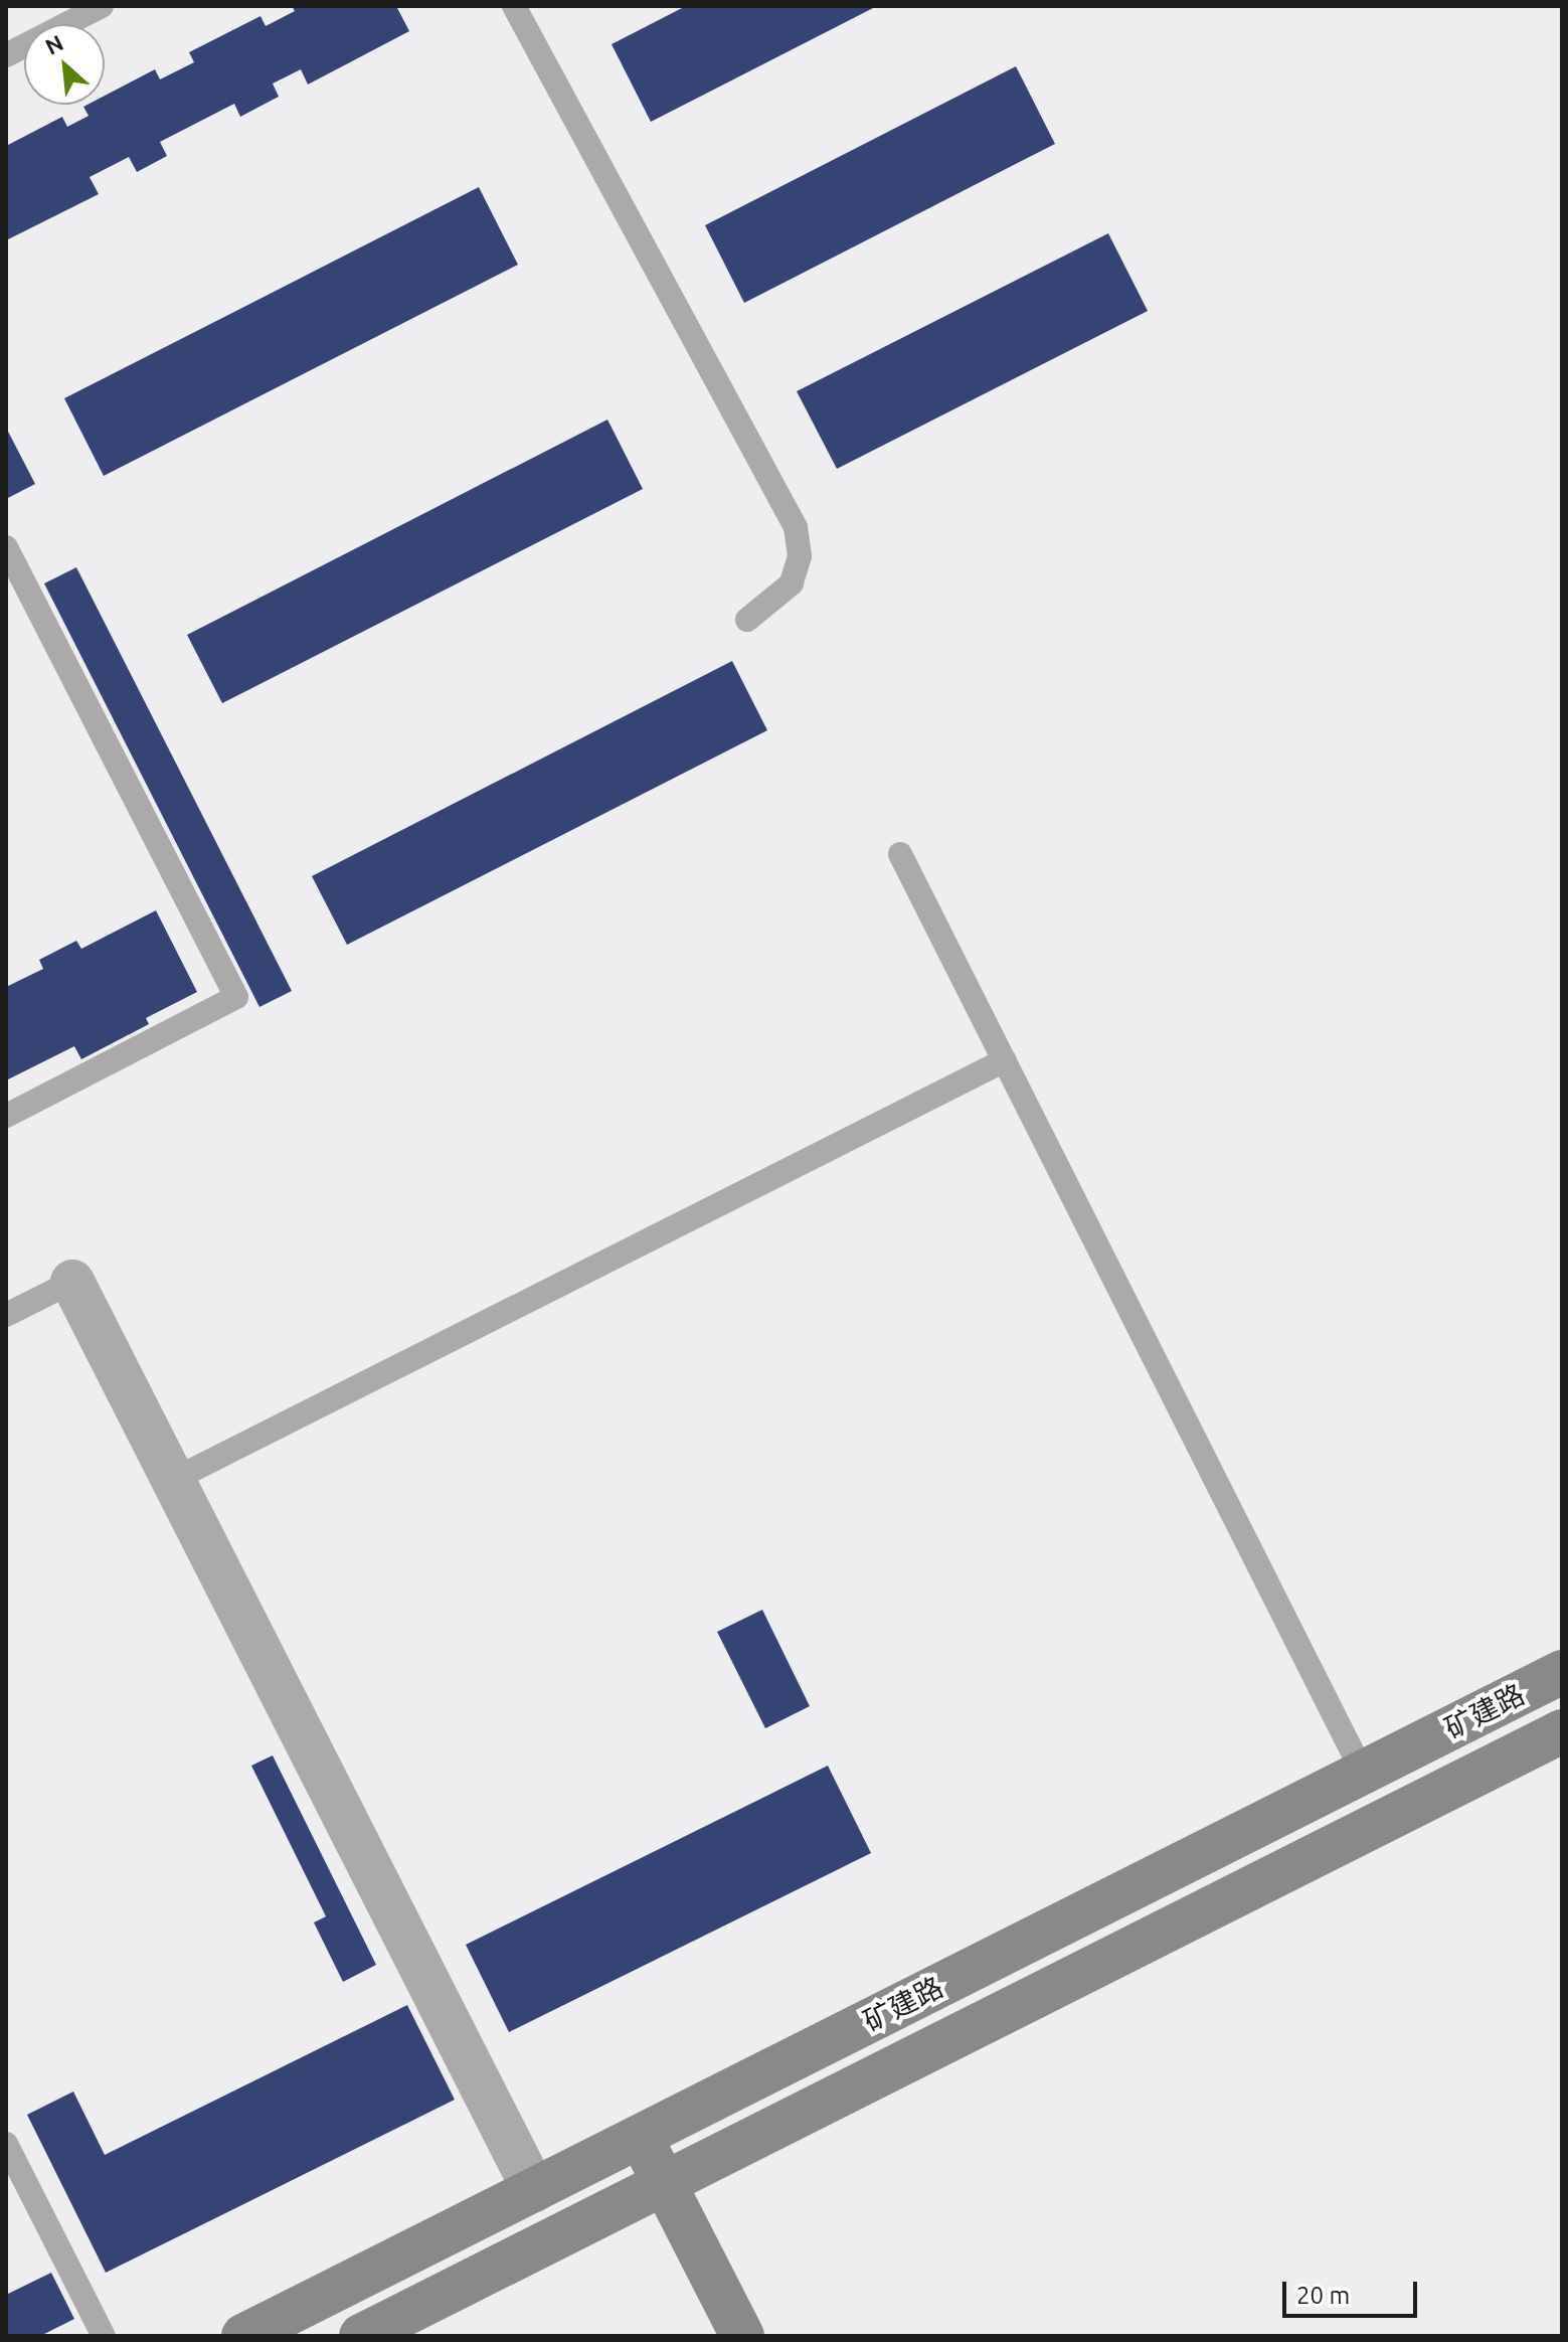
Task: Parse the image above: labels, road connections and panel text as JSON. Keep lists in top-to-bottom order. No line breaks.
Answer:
{"streets":{"street":["矿建路"]},"scale_bar":"20 m","north":"top left"}
